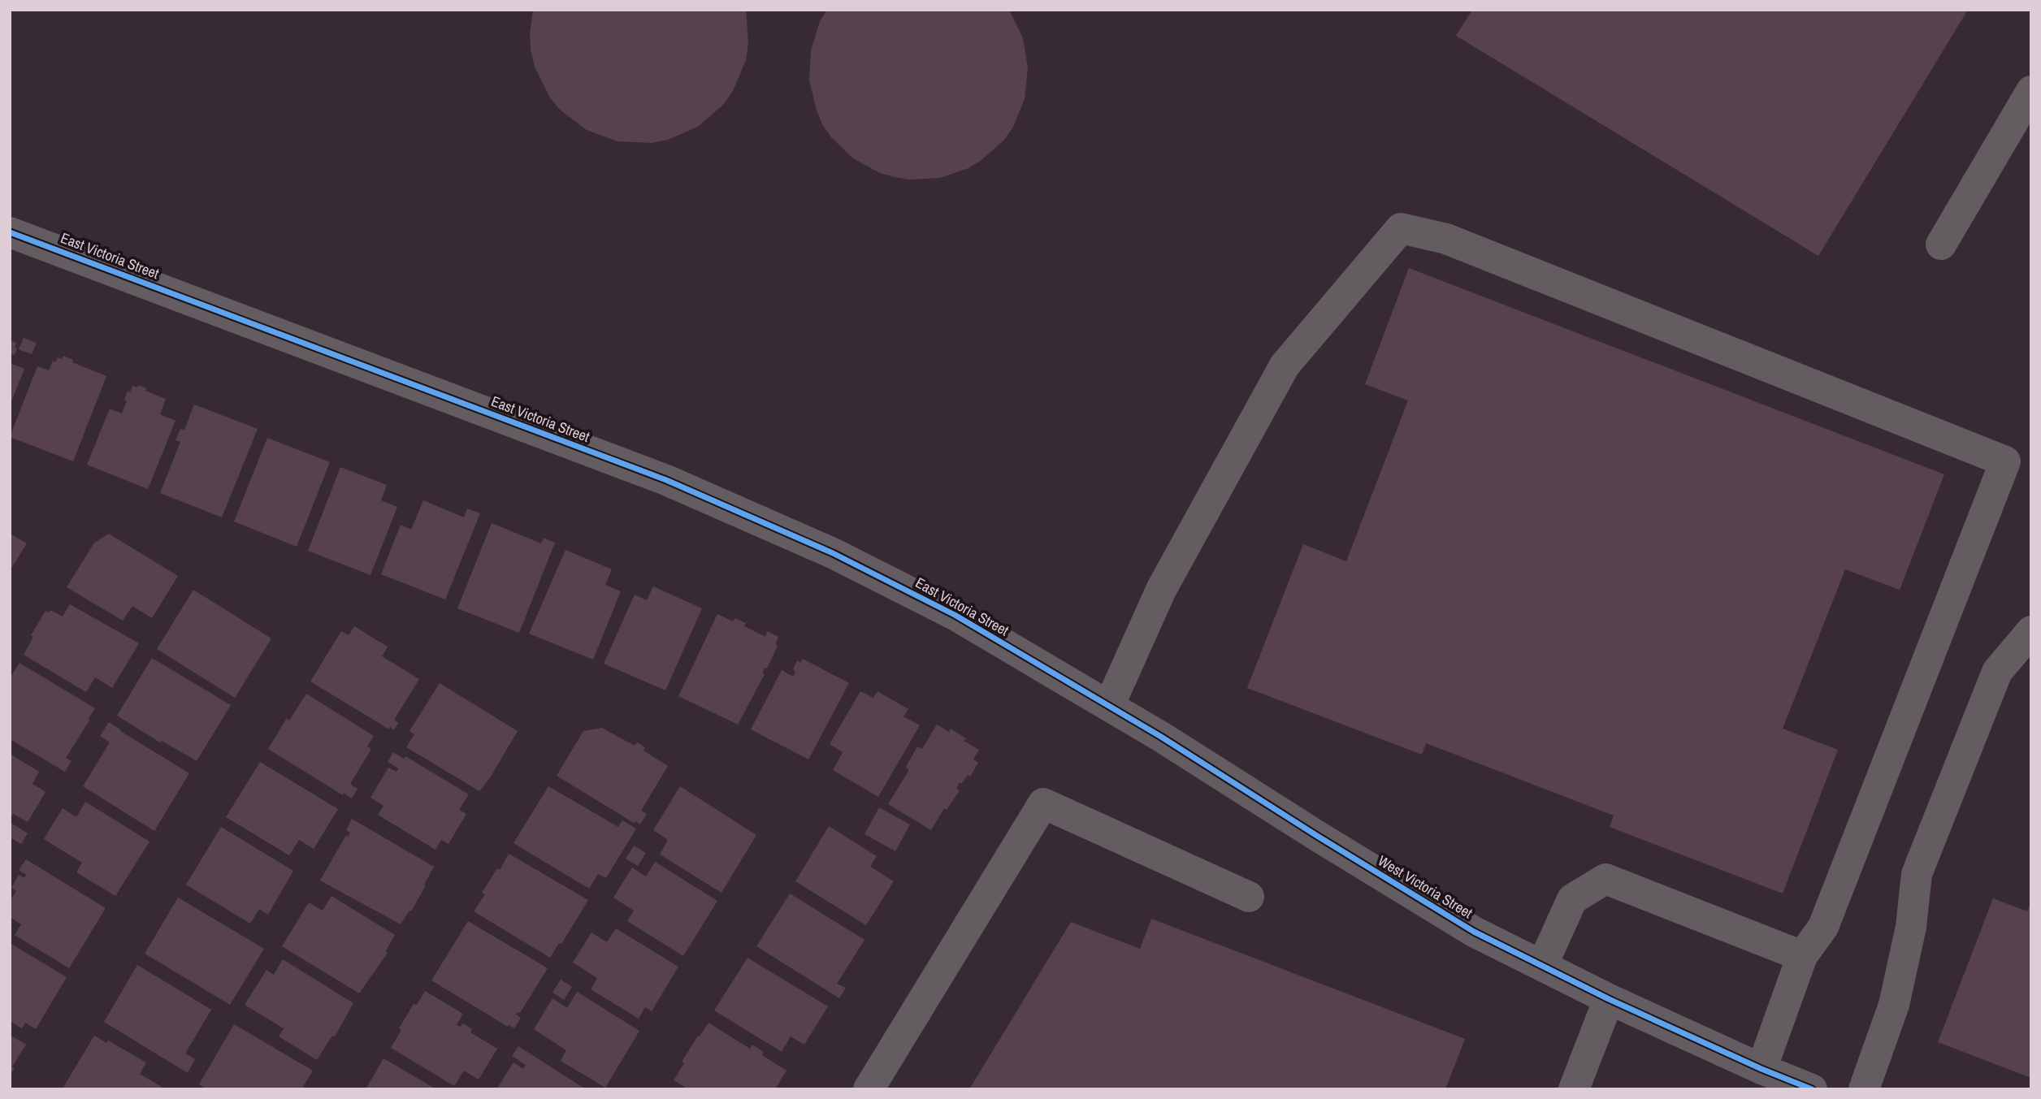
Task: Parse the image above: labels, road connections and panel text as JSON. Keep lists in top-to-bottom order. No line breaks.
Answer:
{"streets":{"street":["East Victoria Street","West Victoria Street"]},"crossings":[["East Victoria Street","West Victoria Street"]]}
